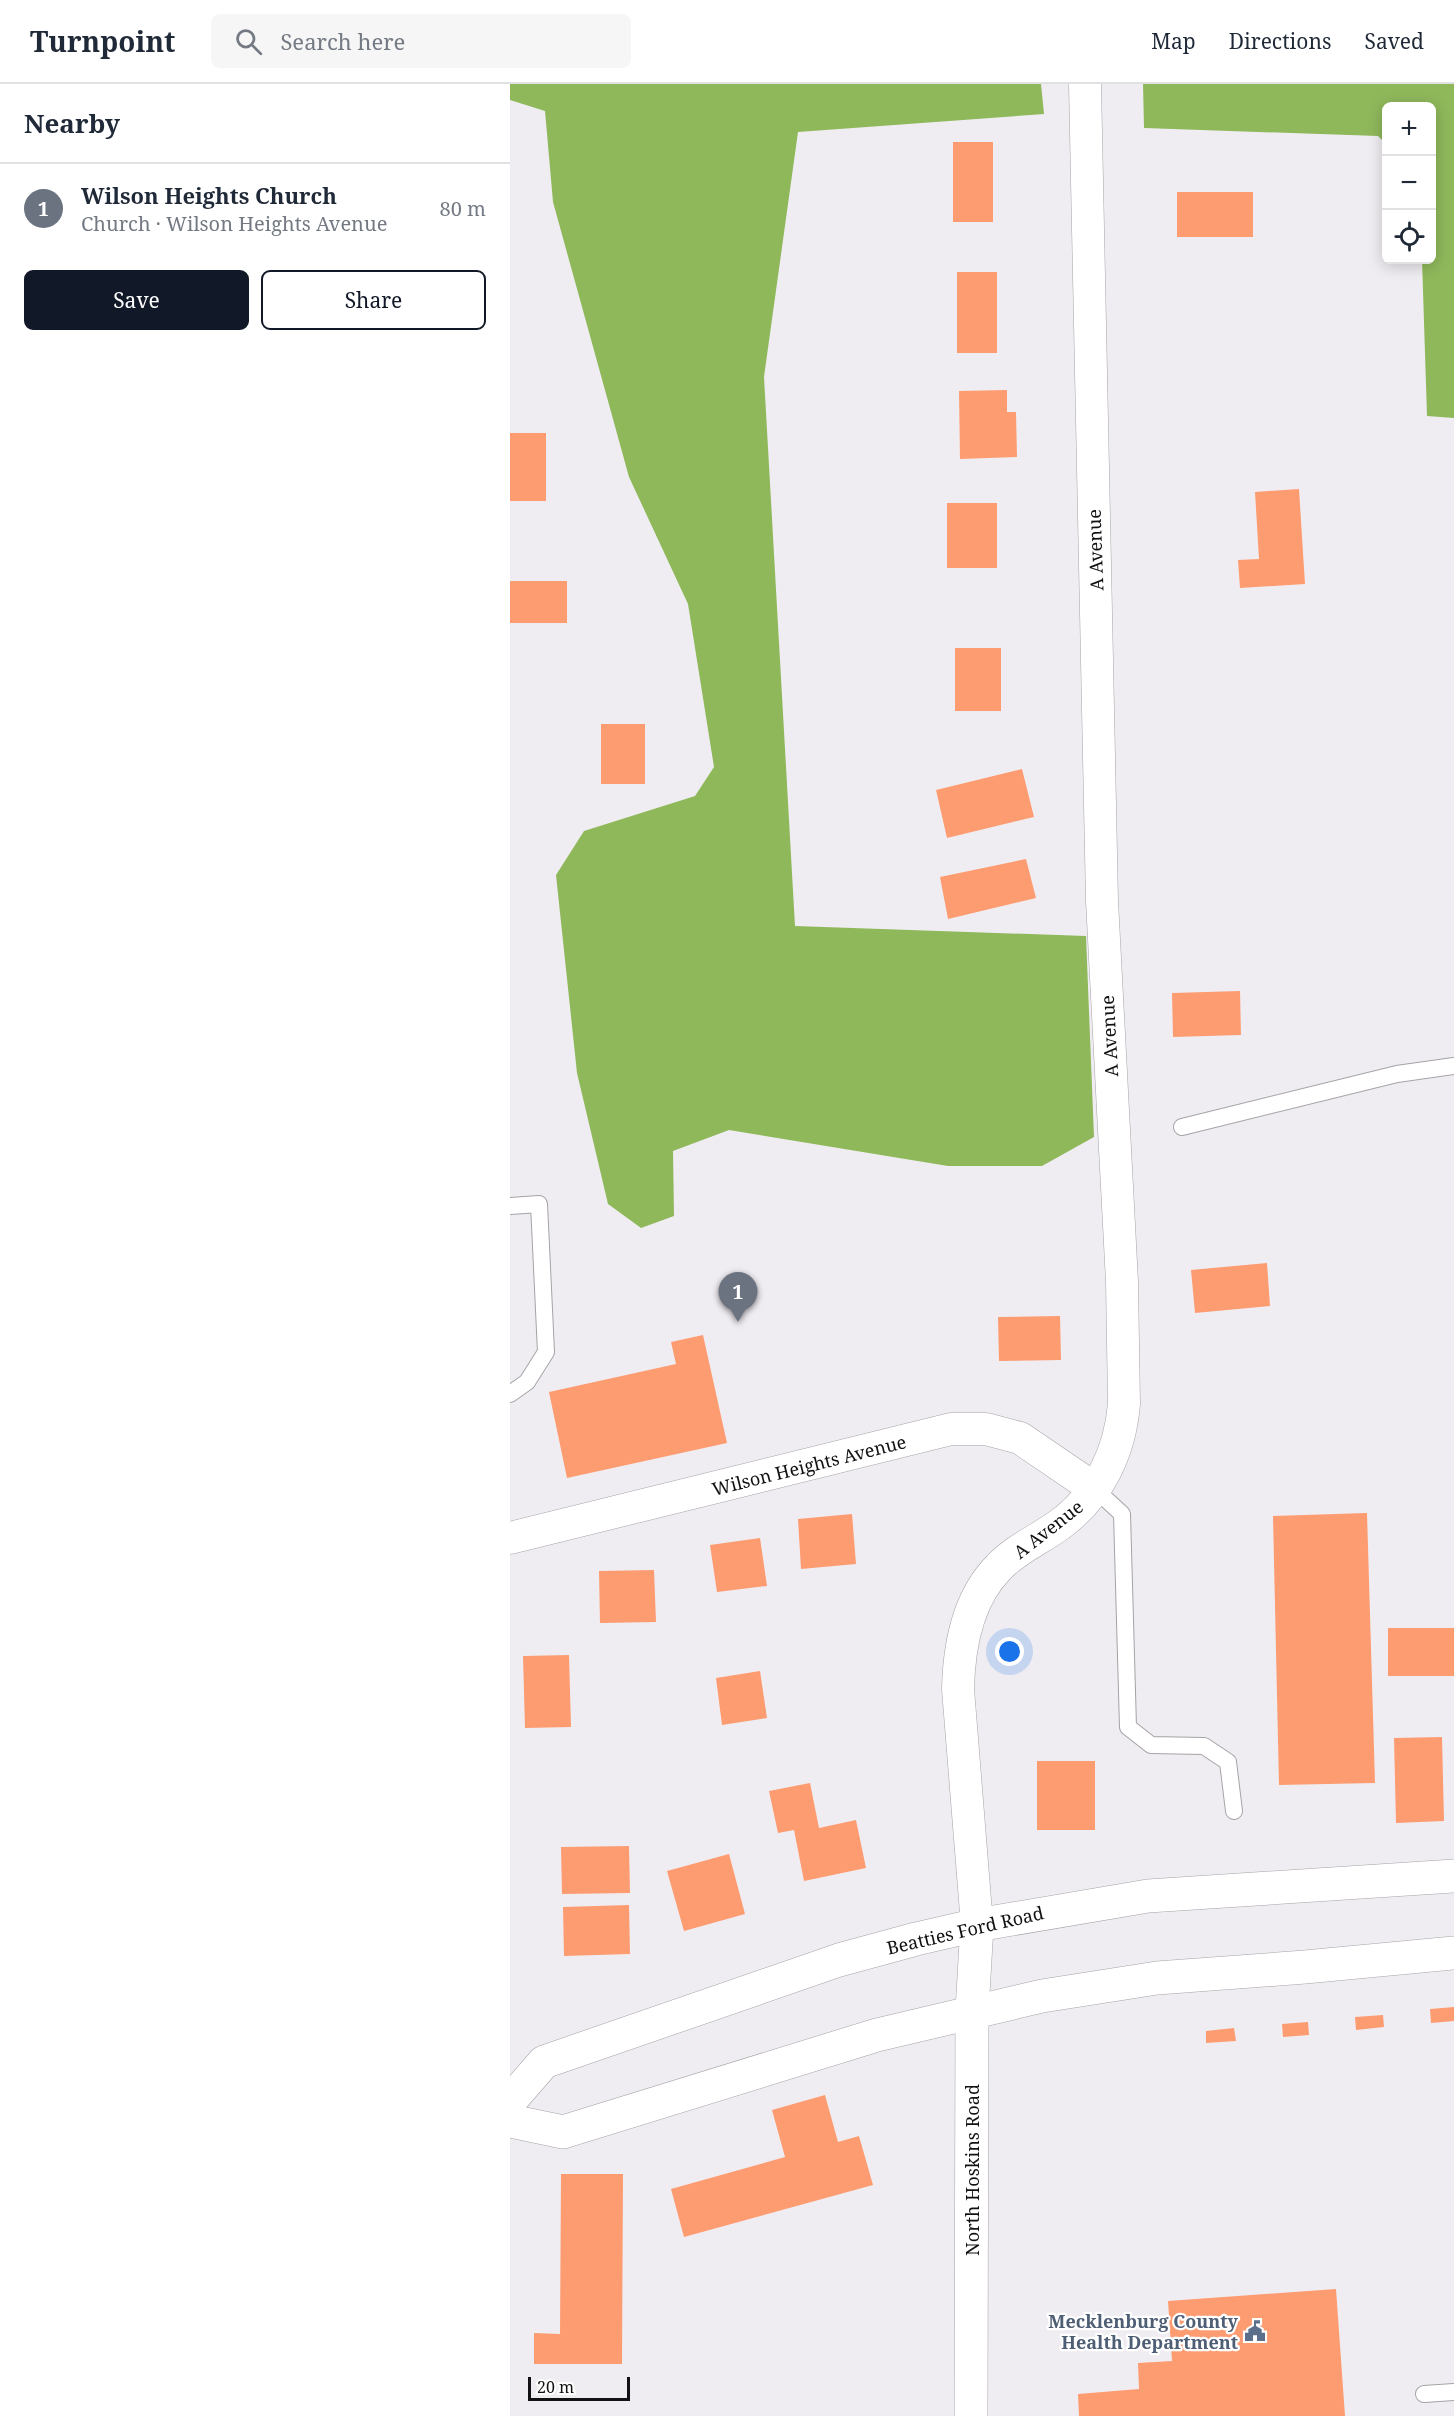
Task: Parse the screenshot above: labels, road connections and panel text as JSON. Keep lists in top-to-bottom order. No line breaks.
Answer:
{"streets":{"main road":["Beatties Ford Road","North Hoskins Road"],"street":["A Avenue","Wilson Heights Avenue"]},"crossings":[["A Avenue","Wilson Heights Avenue"],["A Avenue","Beatties Ford Road"],["A Avenue","North Hoskins Road"],["Beatties Ford Road","North Hoskins Road"]],"places":{"public building":["Mecklenburg County Health Department"]},"scale_bar":"20 m","page":{"header":"Turnpoint","search":"Search here","nav":["Map","Directions","Saved"],"heading":"Nearby","map_buttons":["+","−"],"list":[{"mark":"1","name":"Wilson Heights Church","note":"Church · Wilson Heights Avenue","value":"80 m"}],"buttons":["Save","Share"],"pins":"1","scale":"20 m"}}
